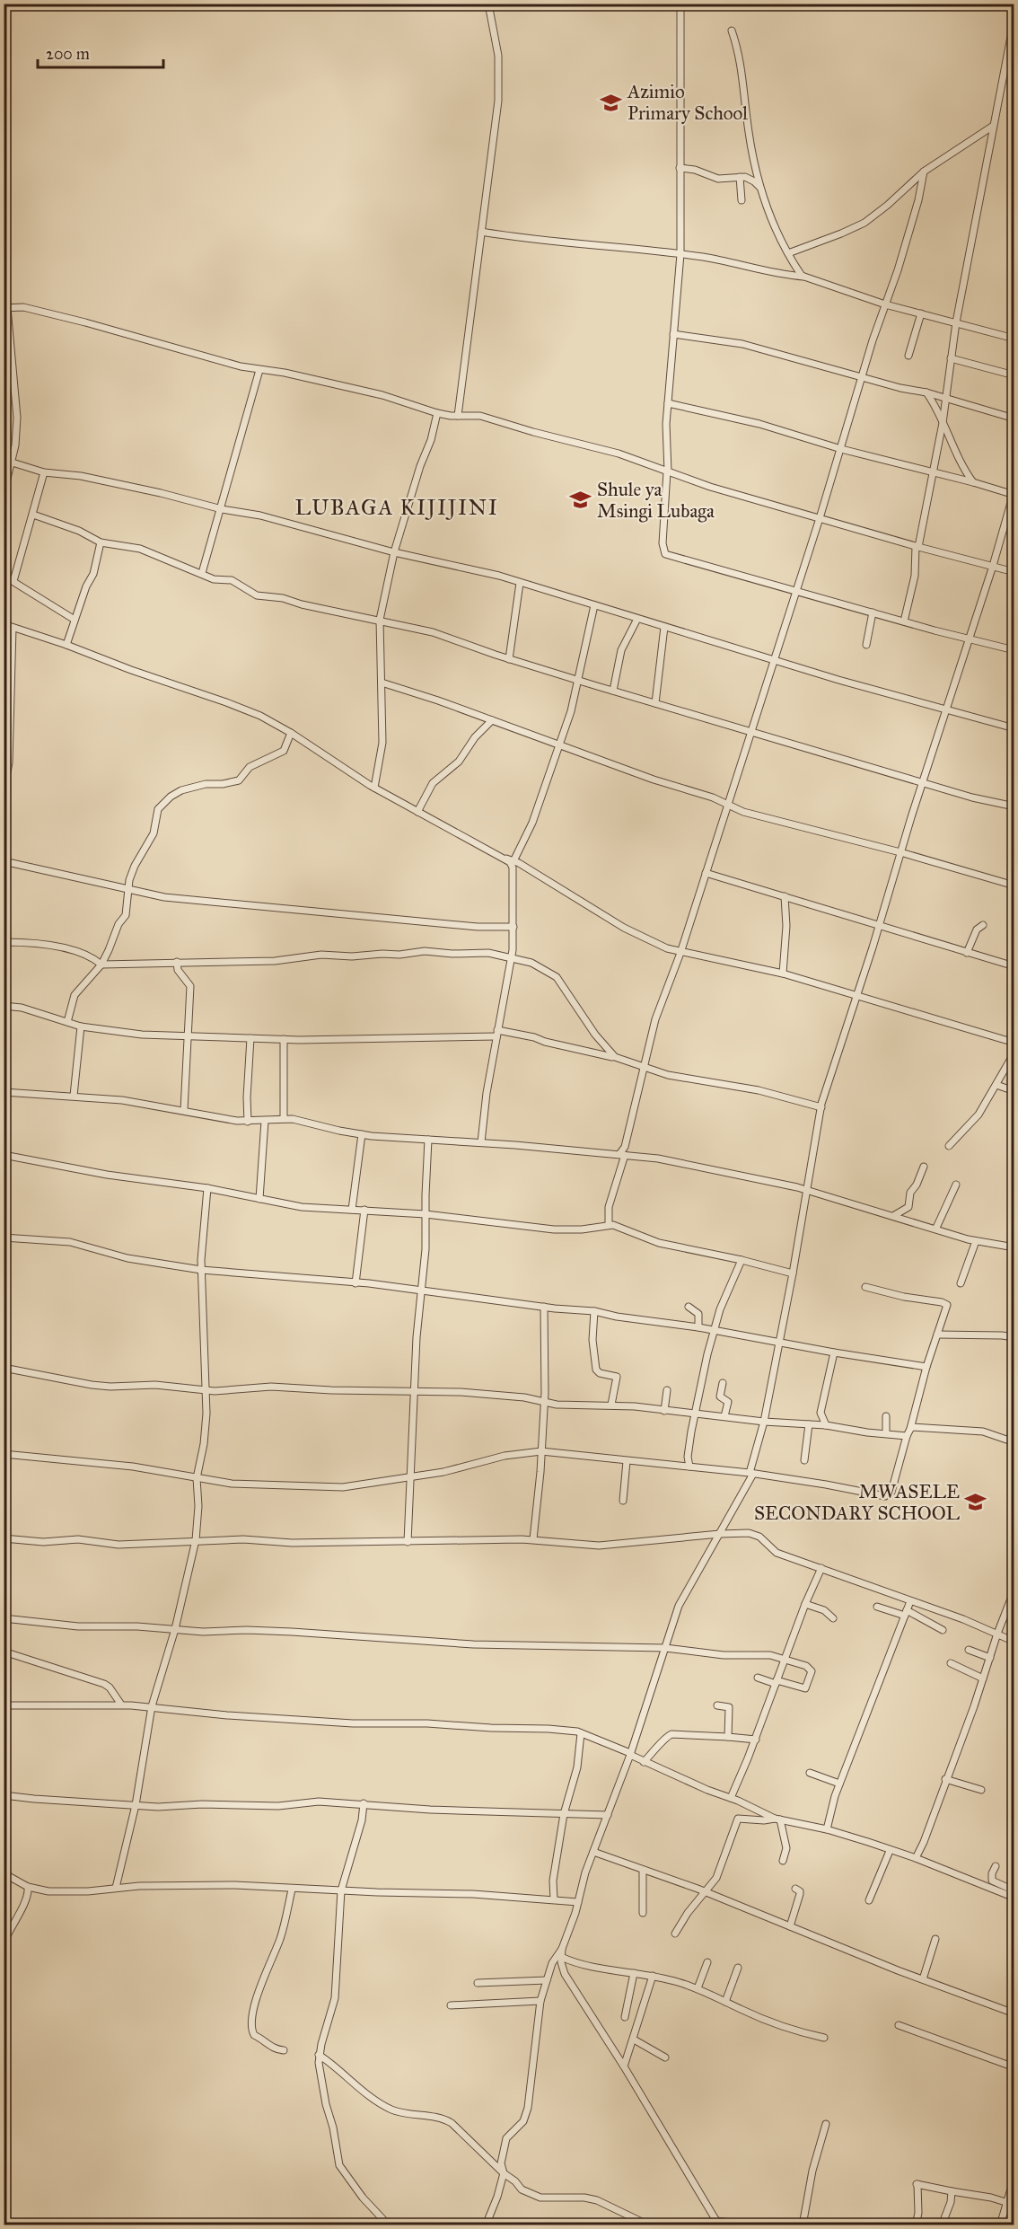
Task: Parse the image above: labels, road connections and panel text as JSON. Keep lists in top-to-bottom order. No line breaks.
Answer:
{"districts":["LUBAGA KIJIJINI"],"places":{"school or university":["Azimio Primary School","Shule ya Msingi Lubaga","MWASELE SECONDARY SCHOOL"]},"scale_bar":"200 m"}
